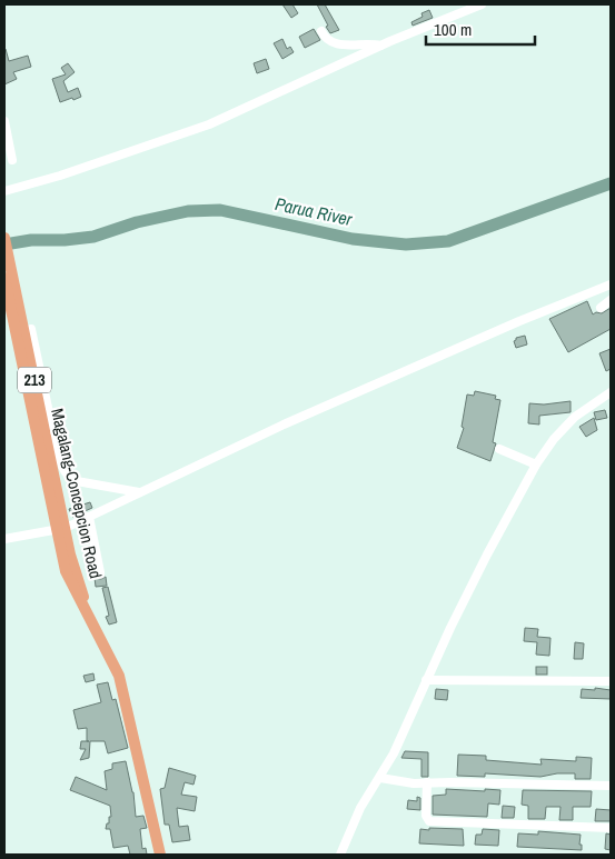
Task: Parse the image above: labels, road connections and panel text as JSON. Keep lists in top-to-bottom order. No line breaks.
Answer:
{"streets":{"main road":["213","Magalang-Concepcion Road"]},"water":["Parua River"],"scale_bar":"100 m"}
